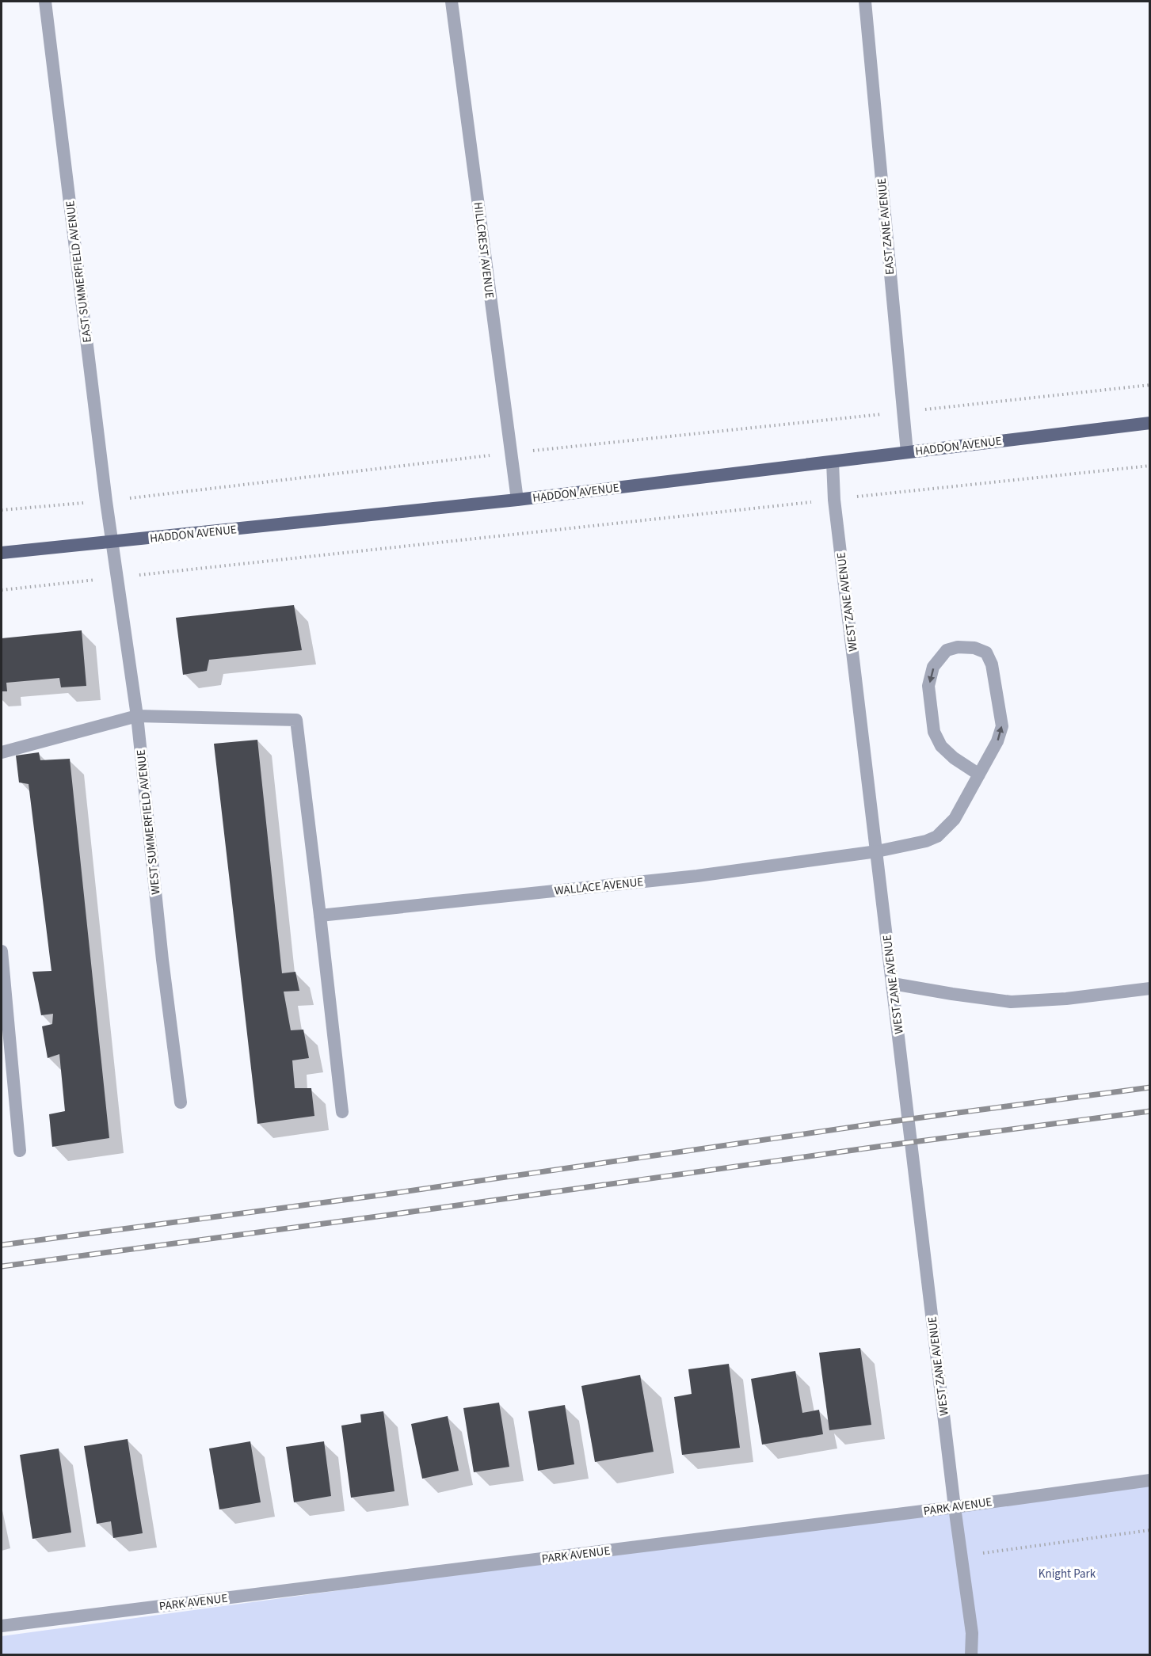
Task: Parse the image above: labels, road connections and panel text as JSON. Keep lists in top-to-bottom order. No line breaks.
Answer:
{"streets":{"main road":["HADDON AVENUE"],"street":["EAST ZANE AVENUE","HILLCREST AVENUE","EAST SUMMERFIELD AVENUE","WEST ZANE AVENUE","WEST SUMMERFIELD AVENUE","WALLACE AVENUE","PARK AVENUE"]},"crossings":[["EAST ZANE AVENUE","HADDON AVENUE"],["HILLCREST AVENUE","HADDON AVENUE"],["EAST SUMMERFIELD AVENUE","HADDON AVENUE"],["EAST SUMMERFIELD AVENUE","WEST SUMMERFIELD AVENUE"],["HADDON AVENUE","WEST ZANE AVENUE"],["HADDON AVENUE","WEST SUMMERFIELD AVENUE"],["WEST ZANE AVENUE","WALLACE AVENUE"],["WEST ZANE AVENUE","PARK AVENUE"]],"parks":["Knight Park"]}
